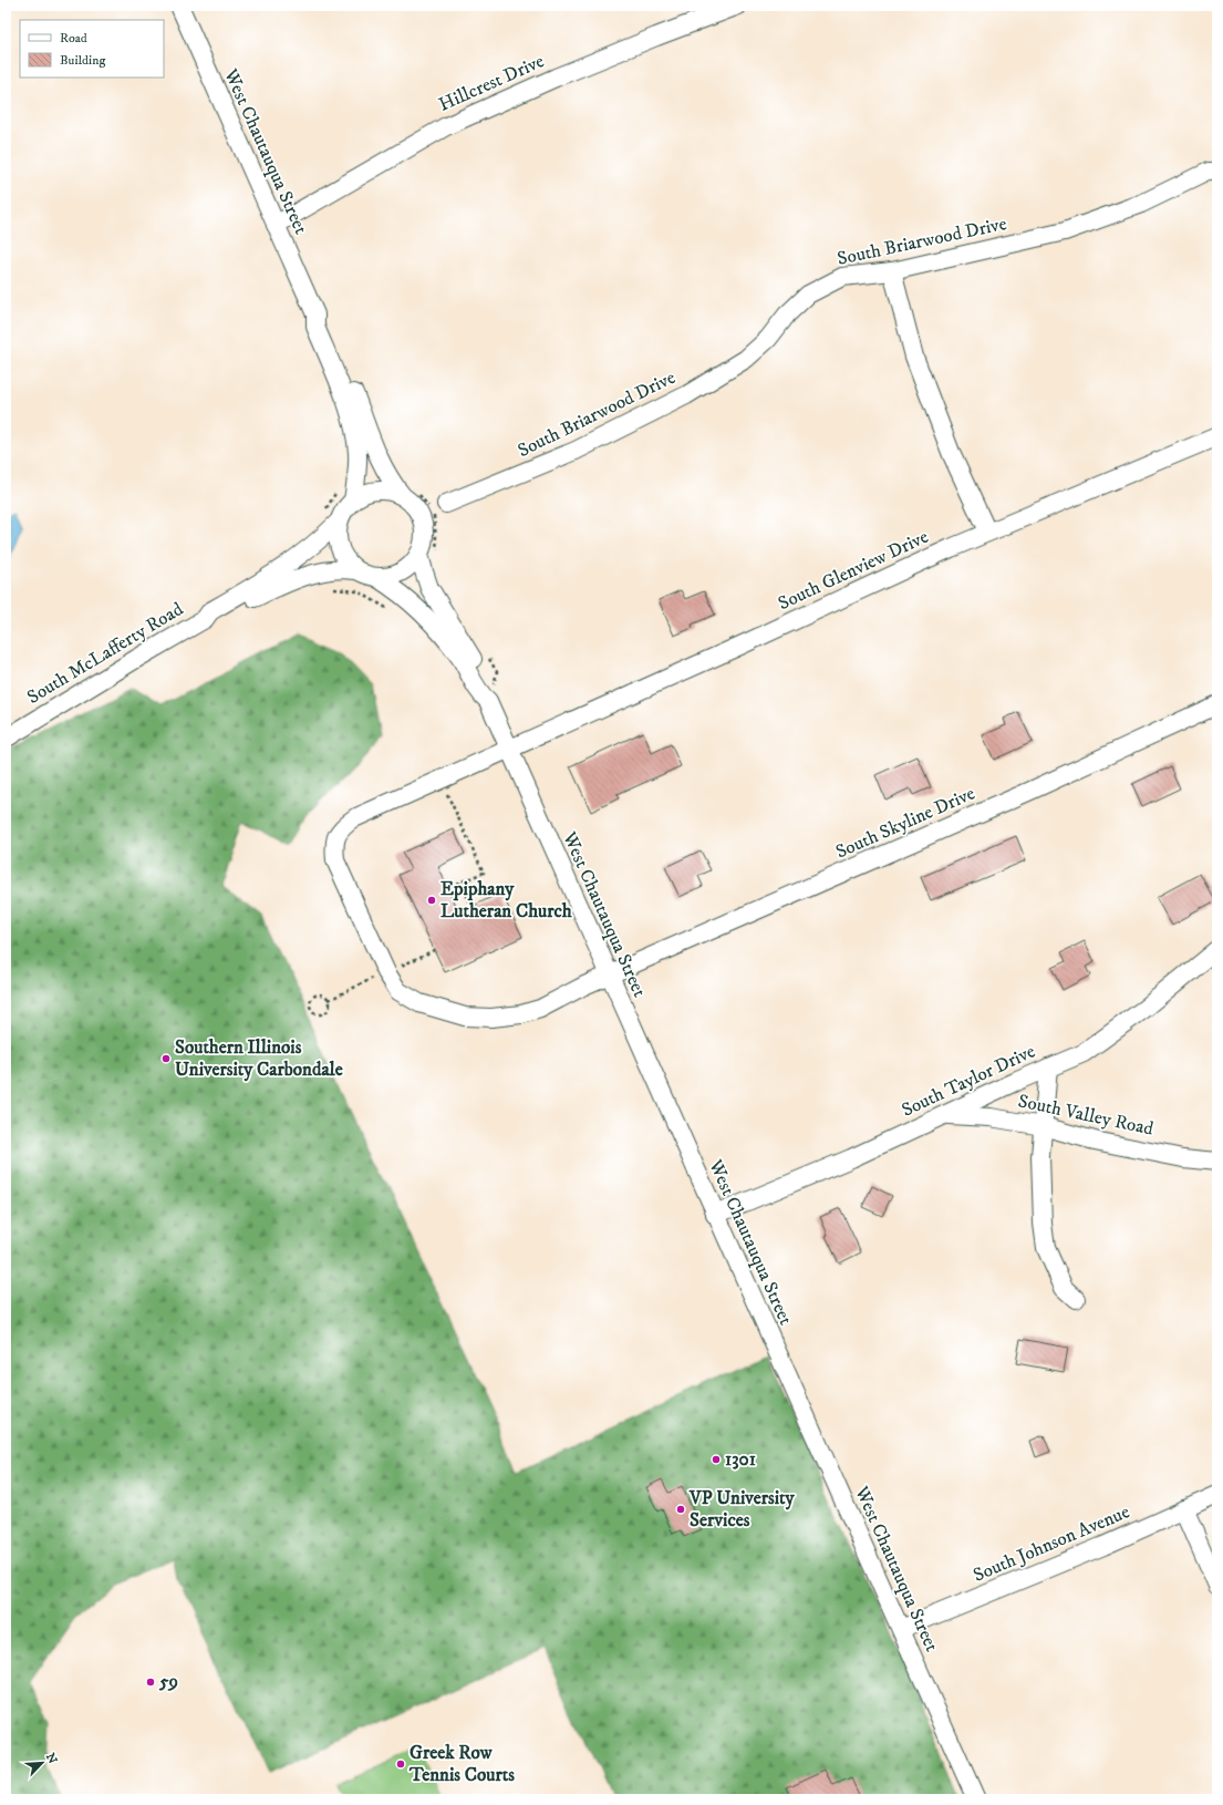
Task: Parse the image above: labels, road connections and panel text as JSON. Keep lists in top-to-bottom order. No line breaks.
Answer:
{"streets":{"street":["Hillcrest Drive","West Chautauqua Street","South Briarwood Drive","South Glenview Drive","South McLafferty Road","South Skyline Drive","South Taylor Drive","South Valley Road","South Johnson Avenue"]},"crossings":[["Hillcrest Drive","West Chautauqua Street"],["West Chautauqua Street","South Glenview Drive"],["West Chautauqua Street","South McLafferty Road"],["West Chautauqua Street","South Skyline Drive"],["West Chautauqua Street","South Taylor Drive"],["West Chautauqua Street","South Johnson Avenue"],["South Glenview Drive","South Skyline Drive"],["South Taylor Drive","South Valley Road"]],"places":["Epiphany Lutheran Church","Southern Illinois University Carbondale","1301","VP University Services","59","Greek Row Tennis Courts"],"legend":["Road","Building"],"north":"top right"}
